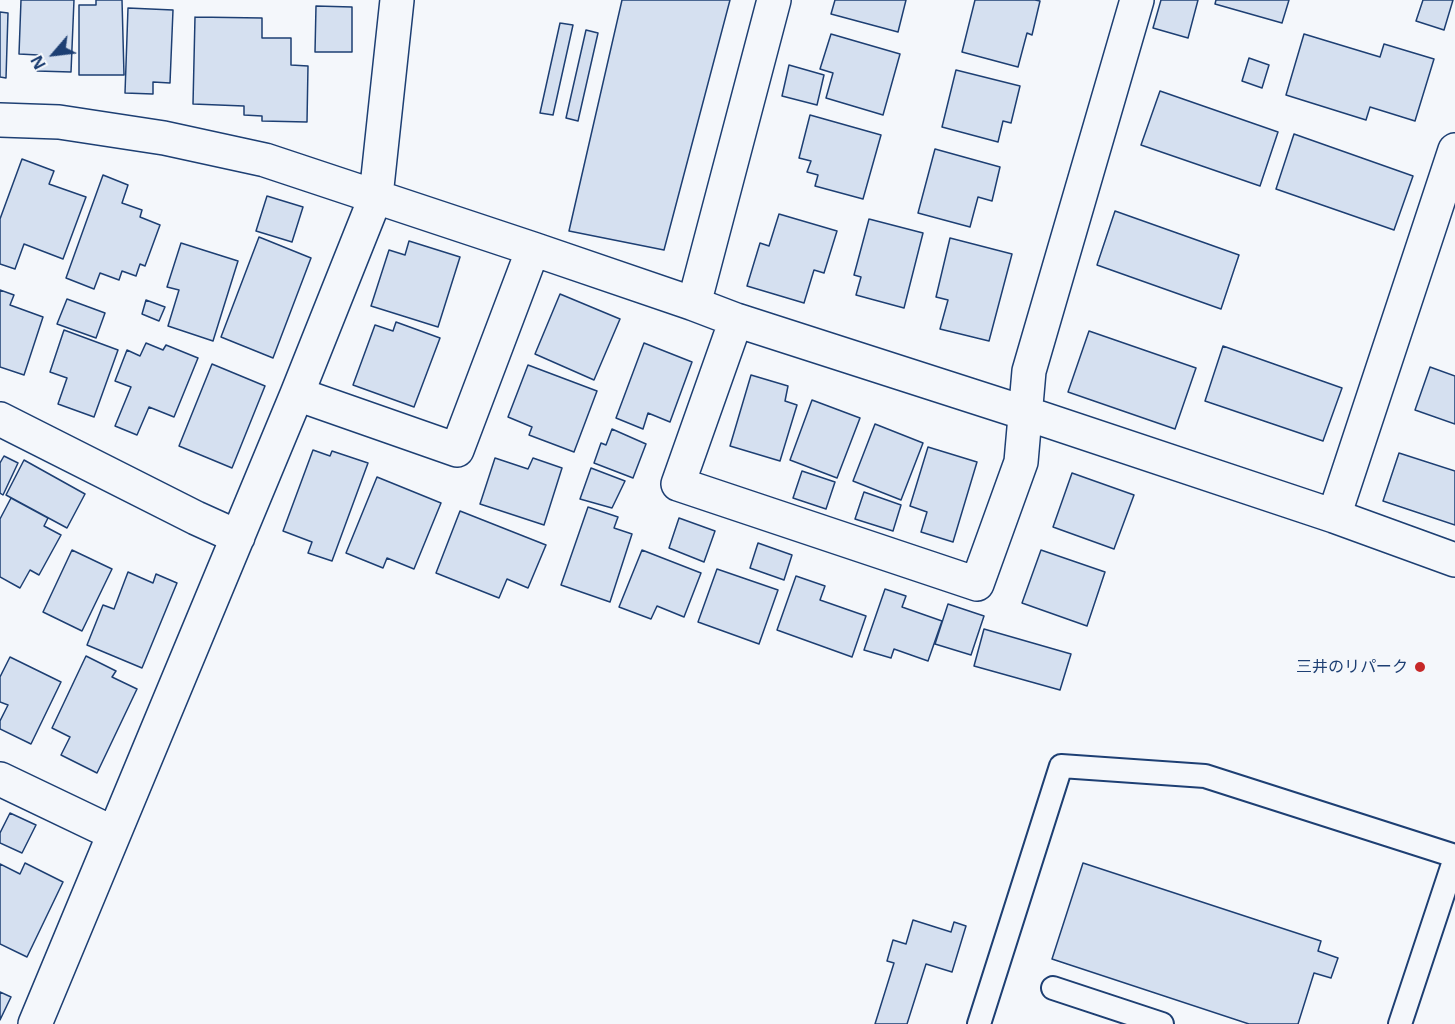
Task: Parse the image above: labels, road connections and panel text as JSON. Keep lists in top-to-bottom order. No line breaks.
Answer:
{"places":["三井のリパーク"],"north":"bottom left"}
